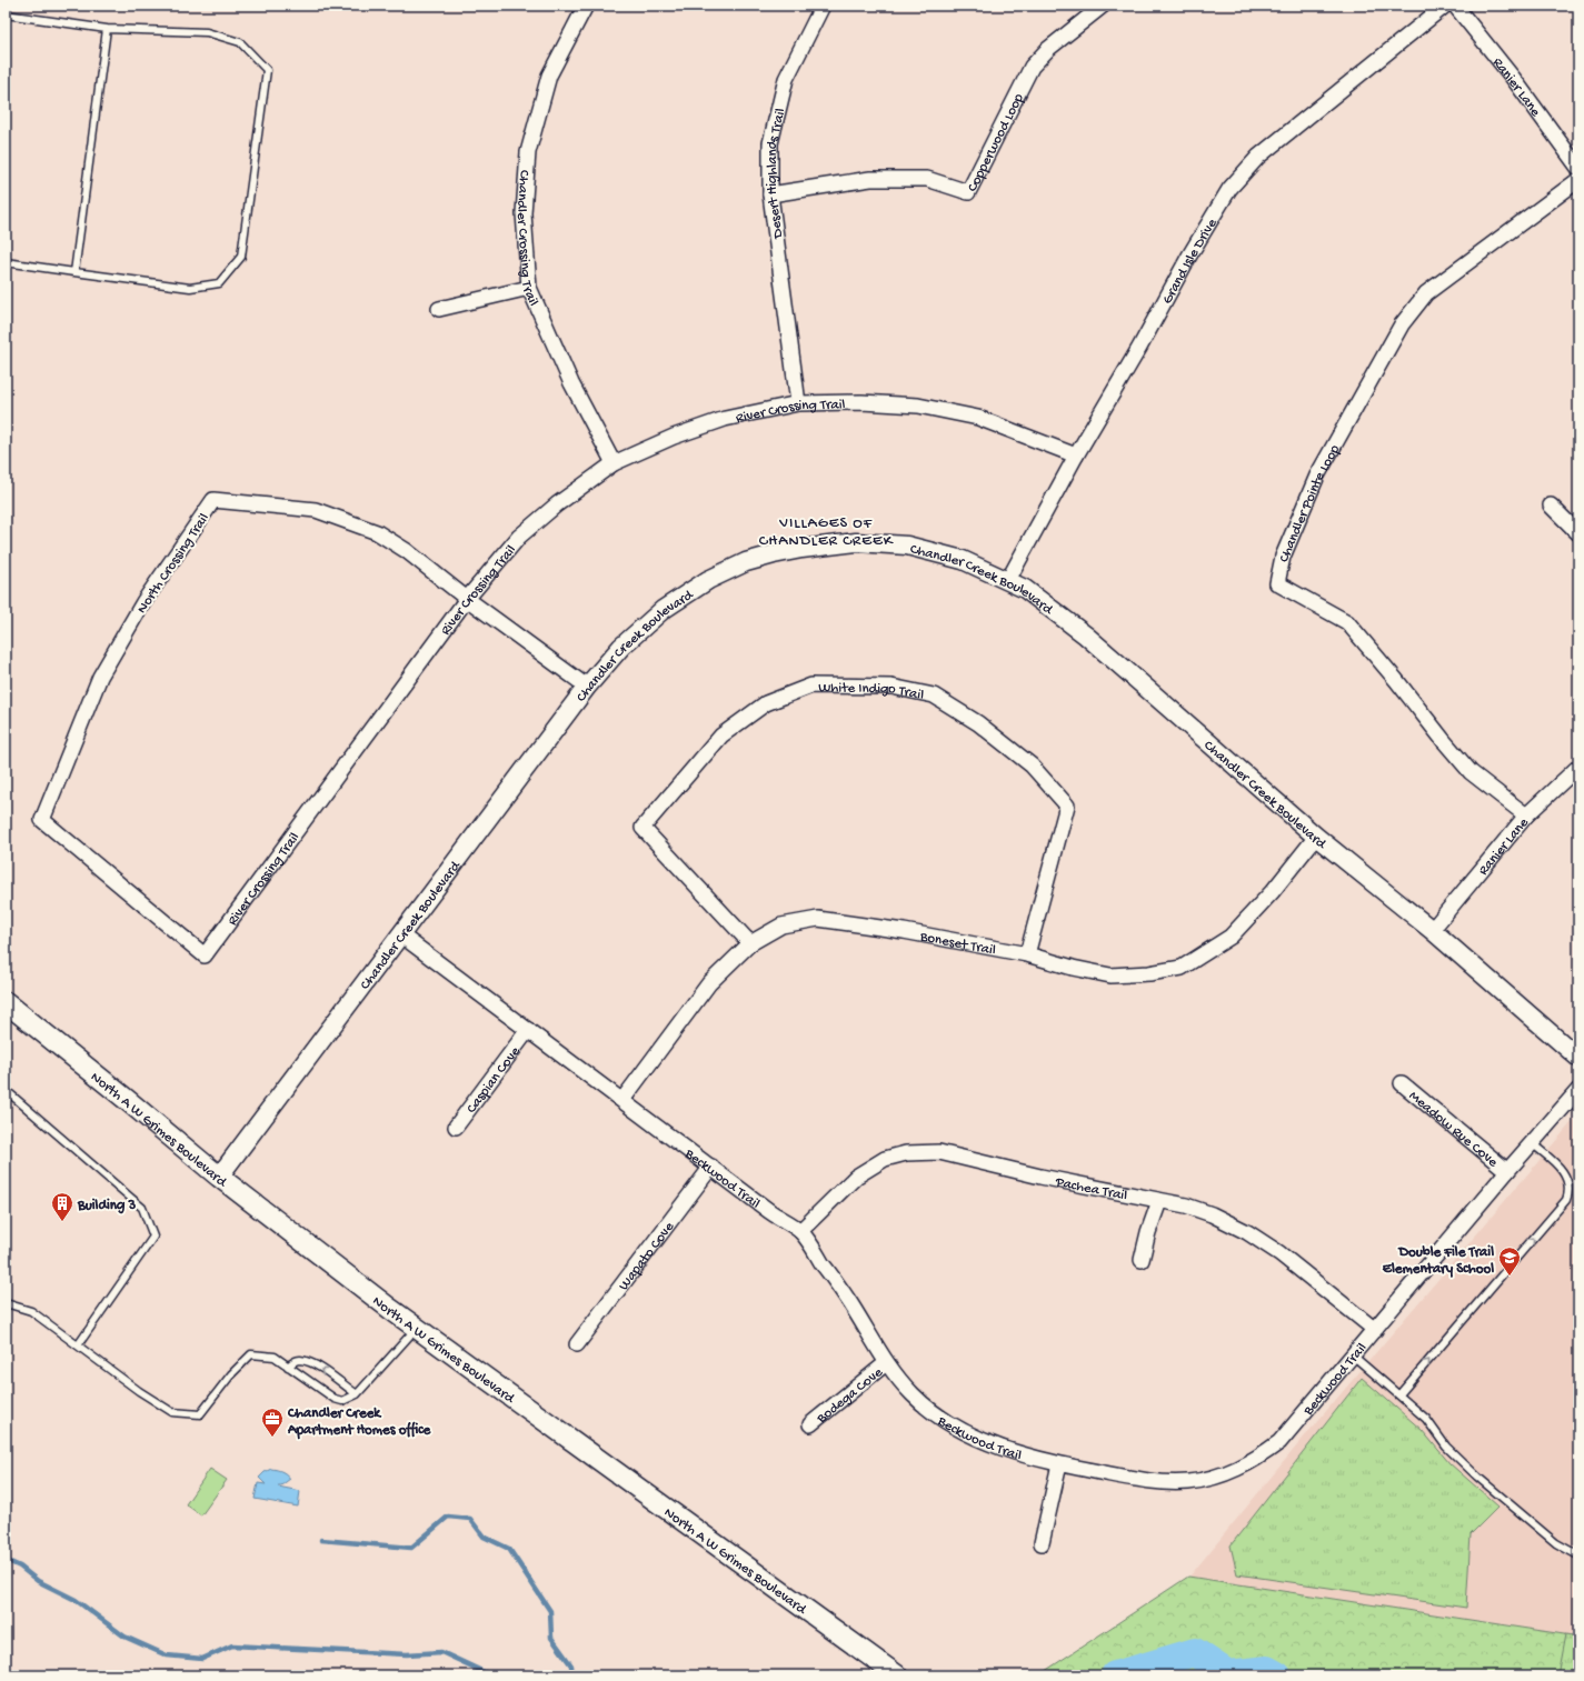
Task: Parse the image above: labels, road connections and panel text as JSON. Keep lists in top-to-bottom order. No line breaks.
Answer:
{"streets":{"main road":["North A W Grimes Boulevard"],"street":["Ranier Lane","Copperwood Loop","Desert Highlands Trail","Chandler Crossing Trail","Grand Isle Drive","River Crossing Trail","Chandler Pointe Loop","North Crossing Trail","Chandler Creek Boulevard","White Indigo Trail","Boneset Trail","Caspian Cove","Meadow Rue Cove","Beckwood Trail","Pachea Trail","Wapato Cove","Bodega Cove"]},"crossings":[["Ranier Lane","Chandler Pointe Loop"],["Ranier Lane","Chandler Creek Boulevard"],["Copperwood Loop","Desert Highlands Trail"],["Desert Highlands Trail","River Crossing Trail"],["Chandler Crossing Trail","River Crossing Trail"],["Grand Isle Drive","River Crossing Trail"],["Grand Isle Drive","Chandler Creek Boulevard"],["River Crossing Trail","North Crossing Trail"],["North Crossing Trail","Chandler Creek Boulevard"],["Chandler Creek Boulevard","Boneset Trail"],["Chandler Creek Boulevard","North A W Grimes Boulevard"],["Chandler Creek Boulevard","Beckwood Trail"],["White Indigo Trail","Boneset Trail"],["Boneset Trail","Beckwood Trail"],["Caspian Cove","Beckwood Trail"],["Meadow Rue Cove","Beckwood Trail"],["Beckwood Trail","Pachea Trail"],["Beckwood Trail","Wapato Cove"],["Beckwood Trail","Bodega Cove"]],"districts":["VILLAGES OF CHANDLER CREEK"],"places":{"building":["Building 3"],"school or university":["Double File Trail Elementary School"],"office":["Chandler Creek Apartment Homes office"]}}
